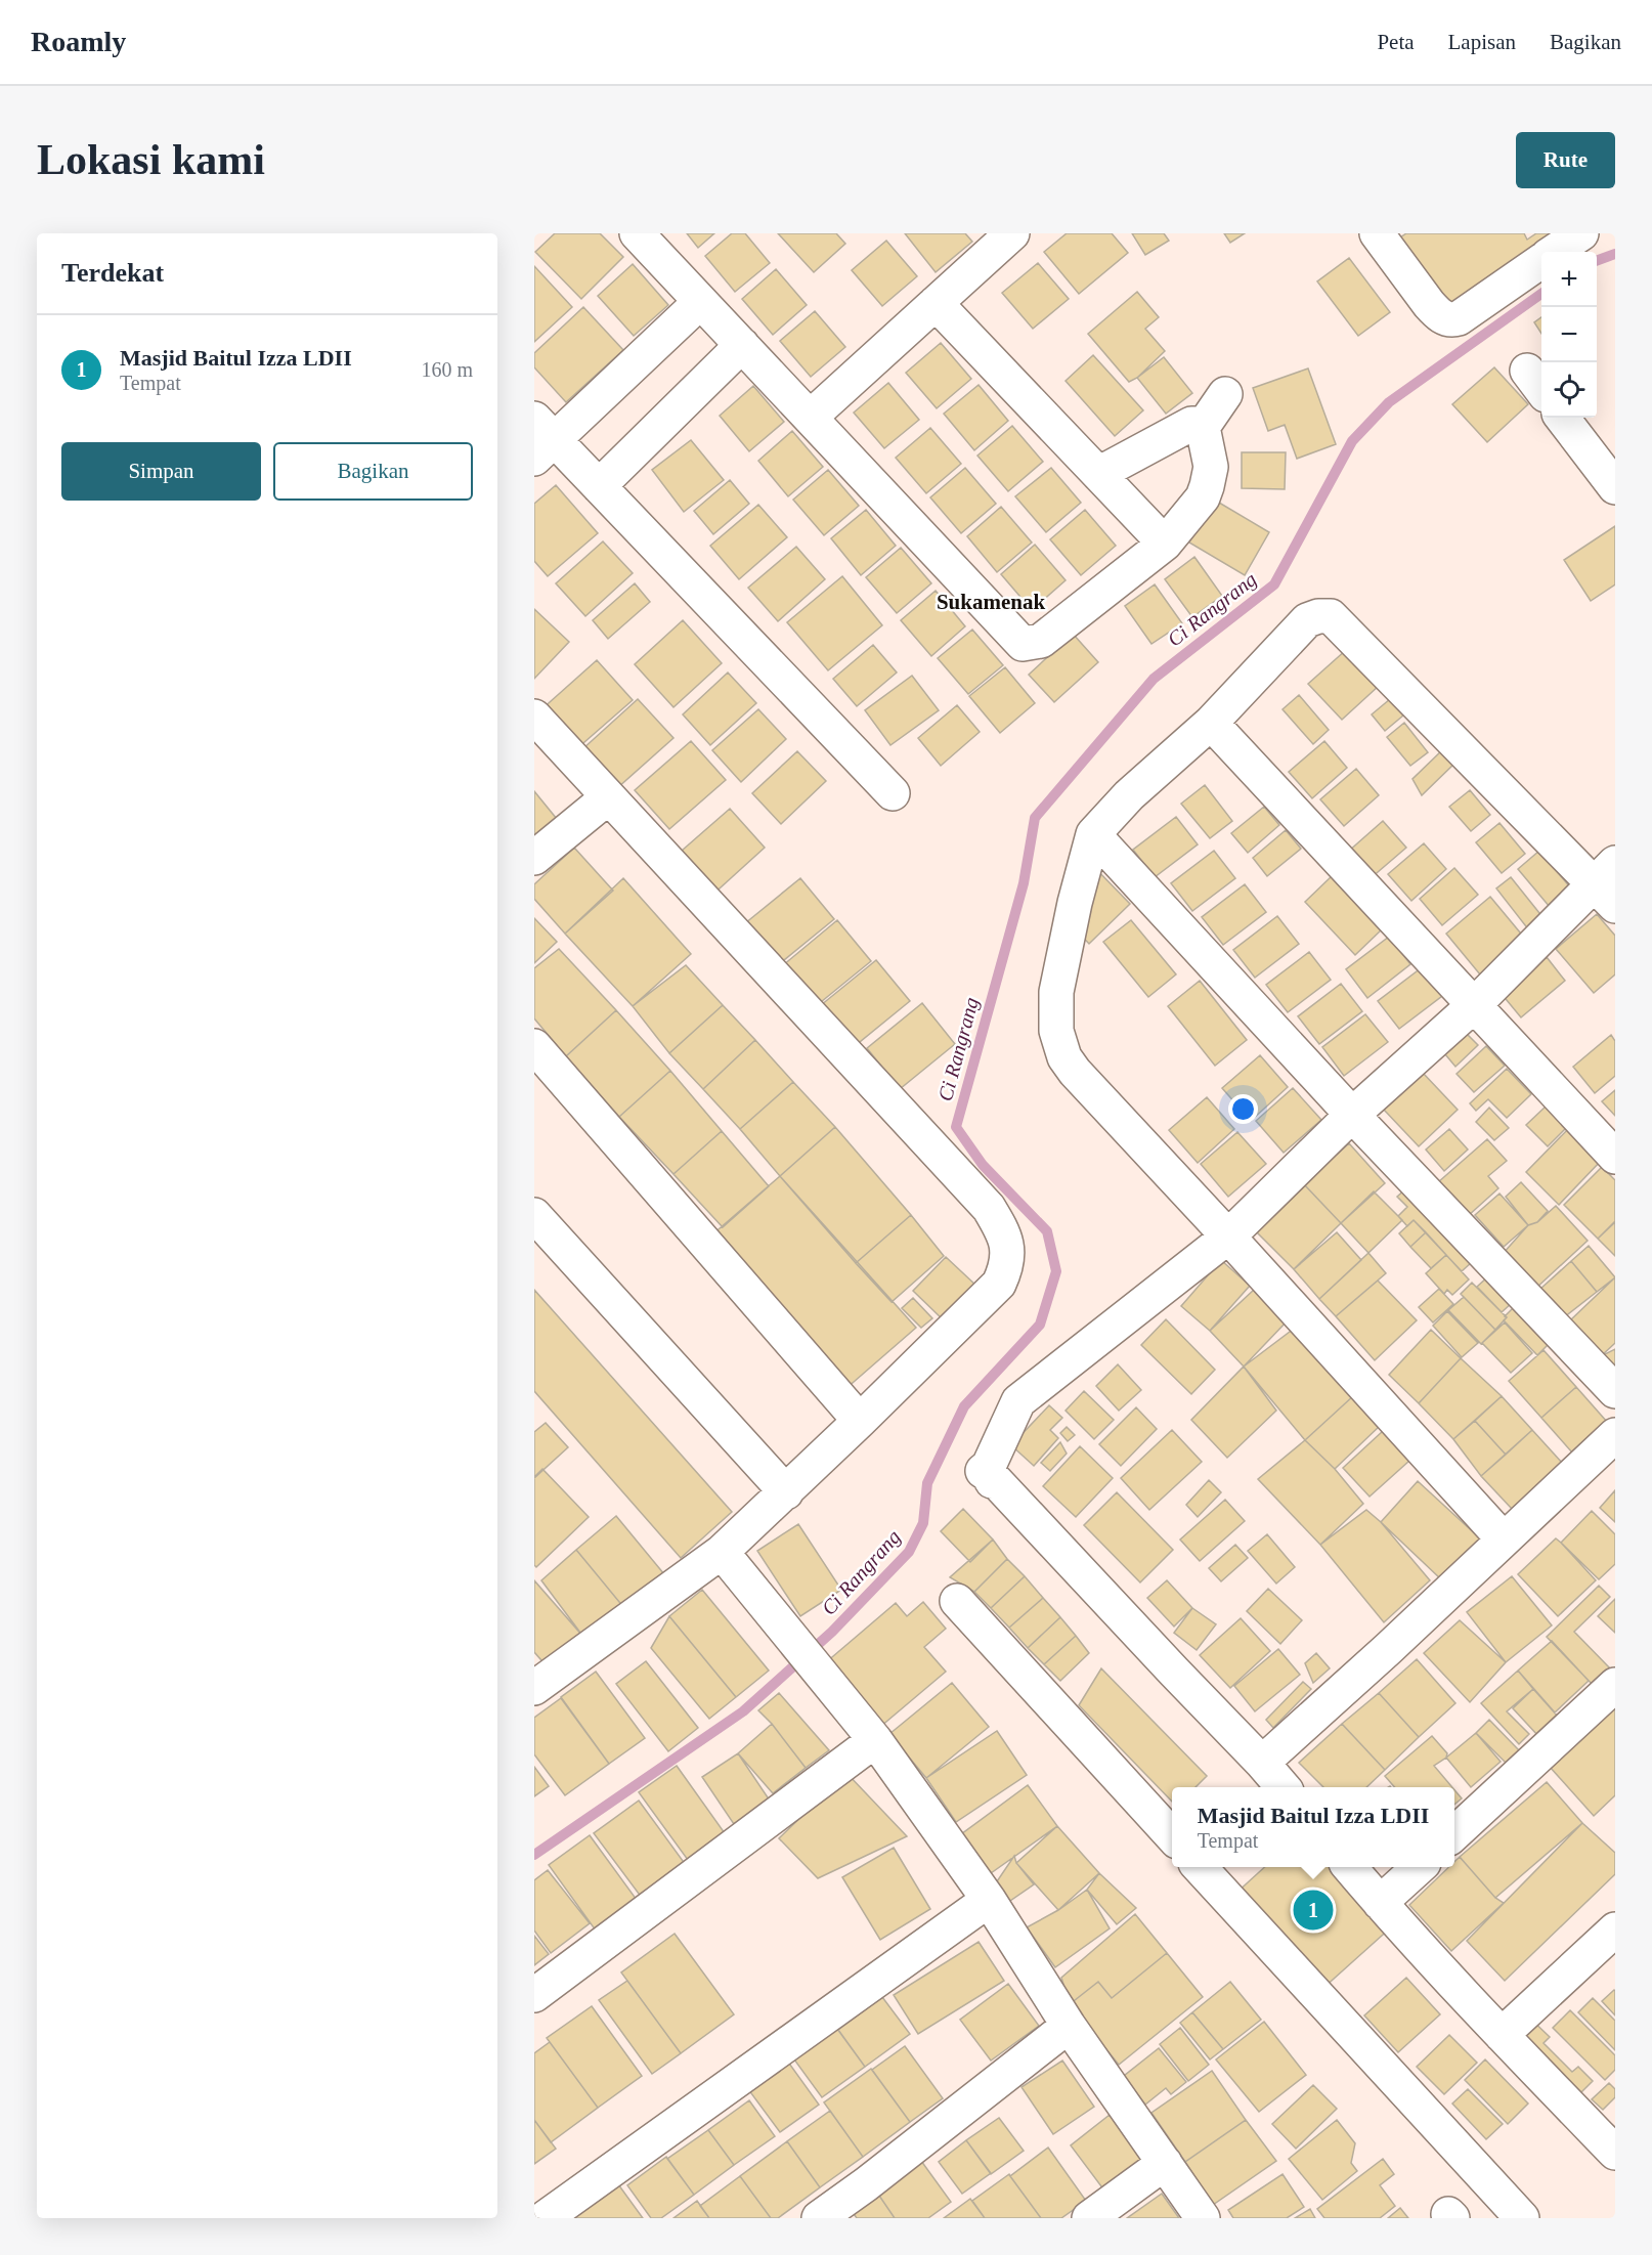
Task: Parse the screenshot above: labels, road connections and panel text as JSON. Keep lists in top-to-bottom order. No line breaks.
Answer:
{"districts":["Sukamenak"],"water":["Ci Rangrang"],"page":{"header":"Roamly","nav":["Peta","Lapisan","Bagikan"],"buttons":["Rute",["Simpan","Bagikan"]],"title":"Lokasi kami","heading":"Terdekat","map_buttons":["+","−"],"list":[{"mark":"1","name":"Masjid Baitul Izza LDII","note":"Tempat","value":"160 m"}],"popup":["Masjid Baitul Izza LDII","Tempat"],"pins":"1"}}
